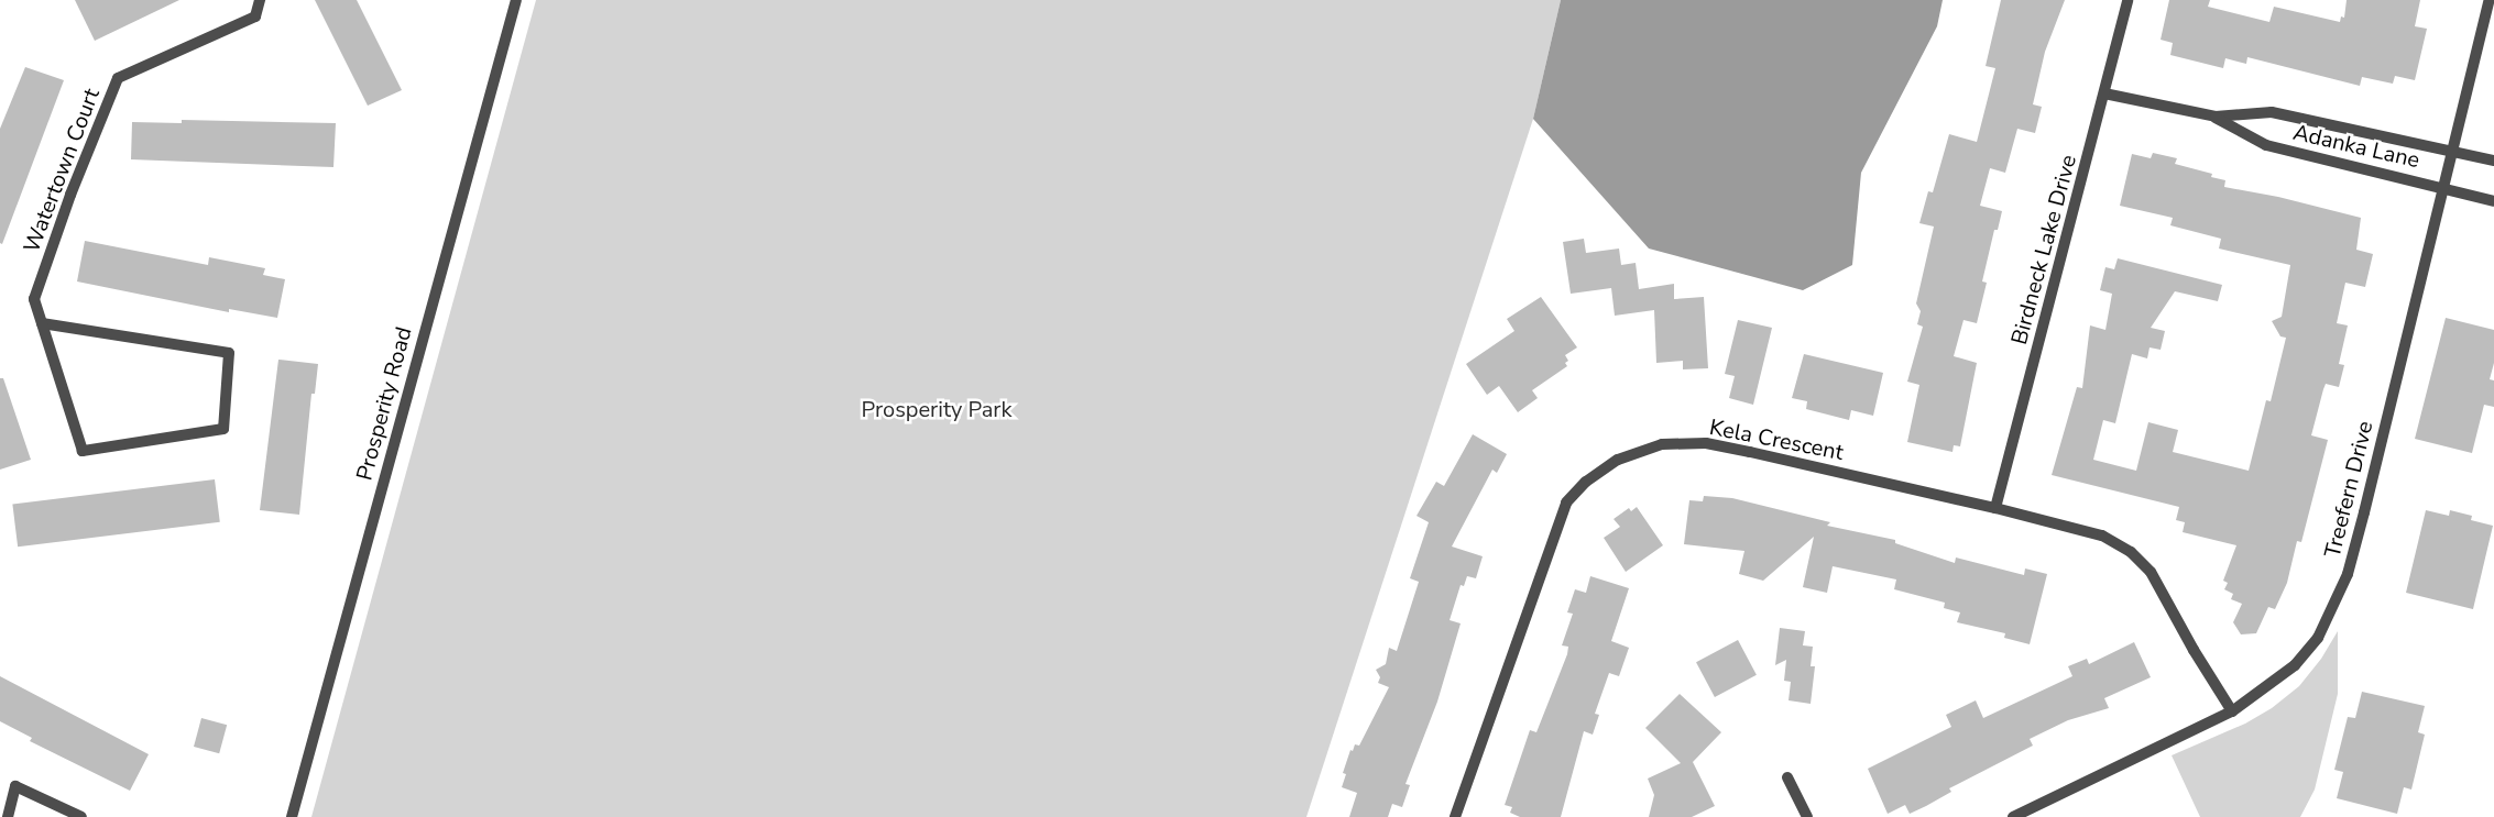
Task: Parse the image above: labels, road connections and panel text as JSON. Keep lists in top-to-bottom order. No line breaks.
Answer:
{"streets":{"street":["Adanka Lane","Watertown Court","Birdneck Lake Drive","Prosperity Road","Kela Crescent","Treefern Drive"]},"crossings":[["Adanka Lane","Birdneck Lake Drive"],["Adanka Lane","Treefern Drive"],["Birdneck Lake Drive","Kela Crescent"],["Kela Crescent","Treefern Drive"]],"parks":["Prosperity Park"]}
